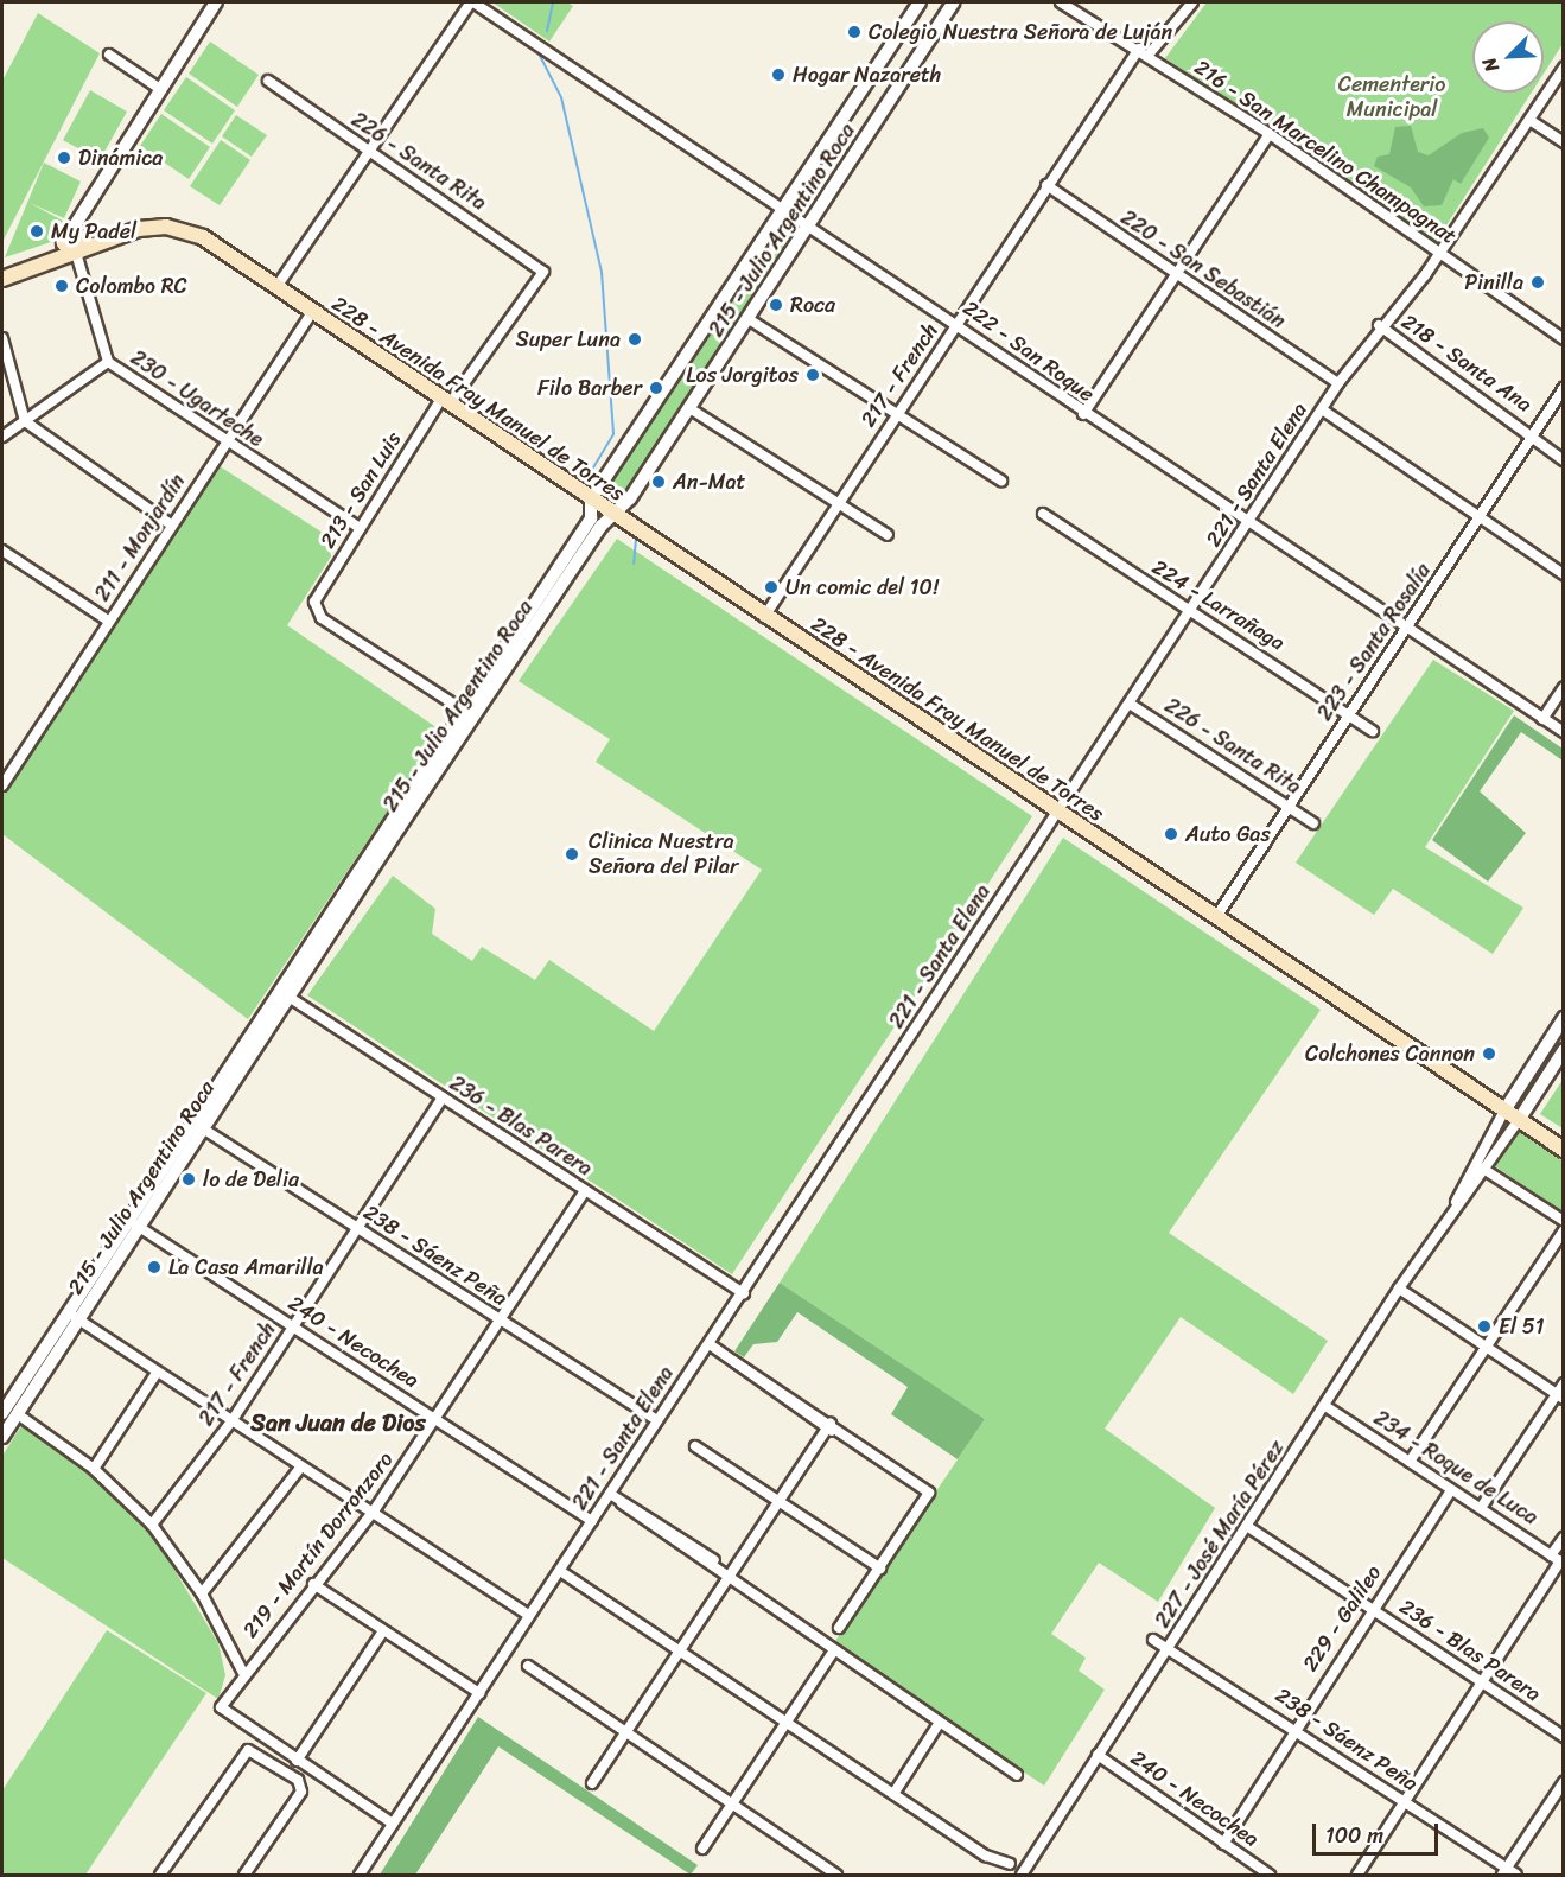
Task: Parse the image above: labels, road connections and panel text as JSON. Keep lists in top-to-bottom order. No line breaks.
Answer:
{"streets":{"main road":["228 - Avenida Fray Manuel de Torres"],"street":["216 - San Marcelino Champagnat","226 - Santa Rita","215 - Julio Argentino Roca","220 - San Sebastián","222 - San Roque","218 - Santa Ana","217 - French","230 - Ugarteche","221 - Santa Elena","213 - San Luis","211 - Monjardín","224 - Larrañaga","223 - Santa Rosalía","236 - Blas Parera","238 - Sáenz Peña","240 - Necochea","234 - Roque de Luca","227 - José María Pérez","219 - Martín Dorronzoro","229 - Galileo"]},"crossings":[["216 - San Marcelino Champagnat","217 - French"],["216 - San Marcelino Champagnat","221 - Santa Elena"],["226 - Santa Rita","221 - Santa Elena"],["226 - Santa Rita","213 - San Luis"],["226 - Santa Rita","223 - Santa Rosalía"],["215 - Julio Argentino Roca","222 - San Roque"],["215 - Julio Argentino Roca","228 - Avenida Fray Manuel de Torres"],["215 - Julio Argentino Roca","213 - San Luis"],["215 - Julio Argentino Roca","236 - Blas Parera"],["215 - Julio Argentino Roca","238 - Sáenz Peña"],["215 - Julio Argentino Roca","240 - Necochea"],["220 - San Sebastián","217 - French"],["220 - San Sebastián","221 - Santa Elena"],["222 - San Roque","217 - French"],["222 - San Roque","221 - Santa Elena"],["222 - San Roque","223 - Santa Rosalía"],["218 - Santa Ana","221 - Santa Elena"],["218 - Santa Ana","223 - Santa Rosalía"],["217 - French","228 - Avenida Fray Manuel de Torres"],["217 - French","236 - Blas Parera"],["217 - French","238 - Sáenz Peña"],["217 - French","240 - Necochea"],["230 - Ugarteche","228 - Avenida Fray Manuel de Torres"],["230 - Ugarteche","213 - San Luis"],["230 - Ugarteche","211 - Monjardín"],["228 - Avenida Fray Manuel de Torres","221 - Santa Elena"],["228 - Avenida Fray Manuel de Torres","213 - San Luis"],["228 - Avenida Fray Manuel de Torres","211 - Monjardín"],["228 - Avenida Fray Manuel de Torres","223 - Santa Rosalía"],["228 - Avenida Fray Manuel de Torres","227 - José María Pérez"],["221 - Santa Elena","224 - Larrañaga"],["221 - Santa Elena","236 - Blas Parera"],["221 - Santa Elena","238 - Sáenz Peña"],["221 - Santa Elena","240 - Necochea"],["224 - Larrañaga","223 - Santa Rosalía"],["236 - Blas Parera","227 - José María Pérez"],["236 - Blas Parera","219 - Martín Dorronzoro"],["236 - Blas Parera","229 - Galileo"],["238 - Sáenz Peña","227 - José María Pérez"],["238 - Sáenz Peña","219 - Martín Dorronzoro"],["238 - Sáenz Peña","229 - Galileo"],["240 - Necochea","227 - José María Pérez"],["240 - Necochea","219 - Martín Dorronzoro"],["240 - Necochea","229 - Galileo"],["234 - Roque de Luca","227 - José María Pérez"],["234 - Roque de Luca","229 - Galileo"]],"districts":["San Juan de Dios"],"parks":["Cementerio Municipal"],"places":["Colegio Nuestra Señora de Luján","Hogar Nazareth","Dinámica","My Padel","Pinilla","Colombo RC","Roca","Super Luna","Los Jorgitos","Filo Barber","An-Mat","Un comic del 10!","Auto Gas","Clinica Nuestra Señora del Pilar","Colchones Cannon","lo de Delia","La Casa Amarilla","El 51"],"scale_bar":"100 m","north":"bottom left"}
